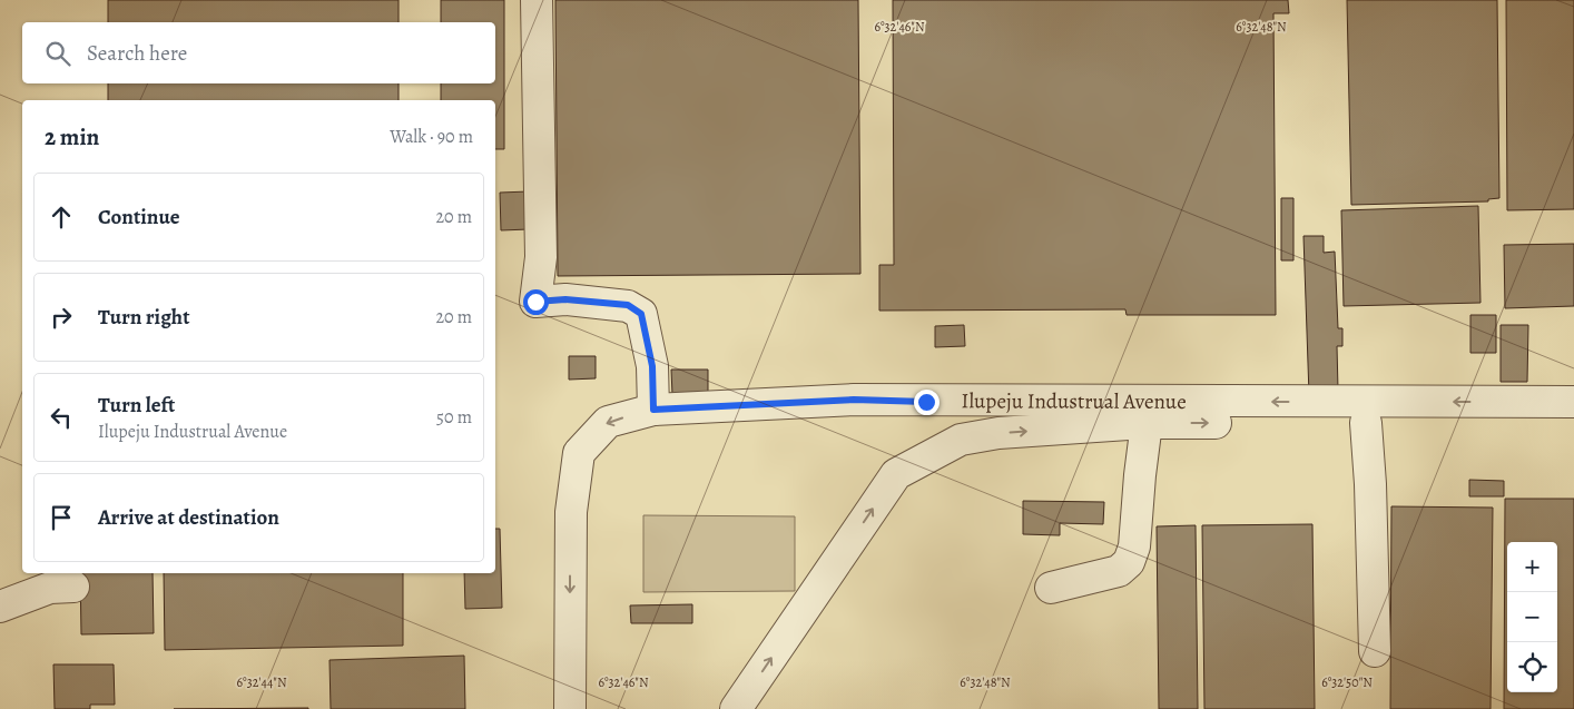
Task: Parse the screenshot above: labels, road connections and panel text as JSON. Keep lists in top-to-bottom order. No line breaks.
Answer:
{"streets":{"street":["Ilupeju Industrual Avenue"]},"page":{"search":"Search here","heading":["2 min","Walk · 90 m"],"list":[["Continue","20 m"],["Turn right","20 m"],["Turn left","Ilupeju Industrual Avenue","50 m"],"Arrive at destination"],"map_buttons":["+","−"]},"coordinates":["6°32'46\"N","6°32'48\"N","6°32'44\"N","6°32'50\"N"]}
